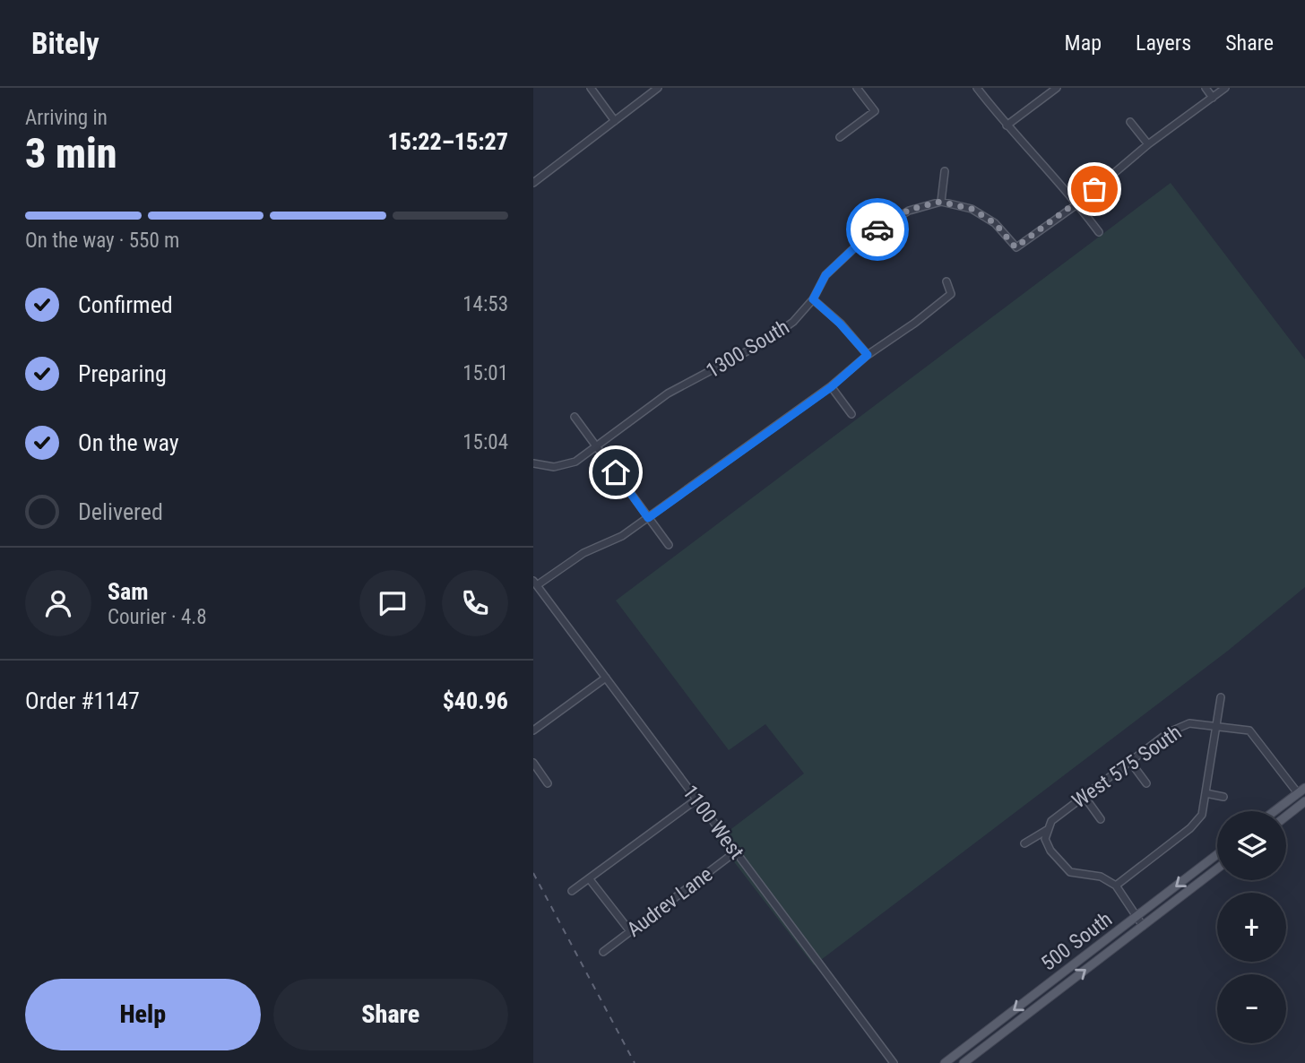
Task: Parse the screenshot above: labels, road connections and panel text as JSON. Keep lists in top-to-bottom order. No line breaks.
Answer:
{"streets":{"main road":["500 South"],"street":["1300 South","West 575 South","1100 West","Audrev Lane"]},"crossings":[["1100 West","Audrev Lane"]],"page":{"header":"Bitely","nav":["Map","Layers","Share"],"heading":["3 min","Arriving in","15:22–15:27"],"panel":["Sam","Courier · 4.8","Order #1147","$40.96"],"bar":"On the way · 550 m","list":[["Confirmed","14:53"],["Preparing","15:01"],["On the way","15:04"],"Delivered"],"map_buttons":["+","−"],"buttons":["Help","Share"]}}
